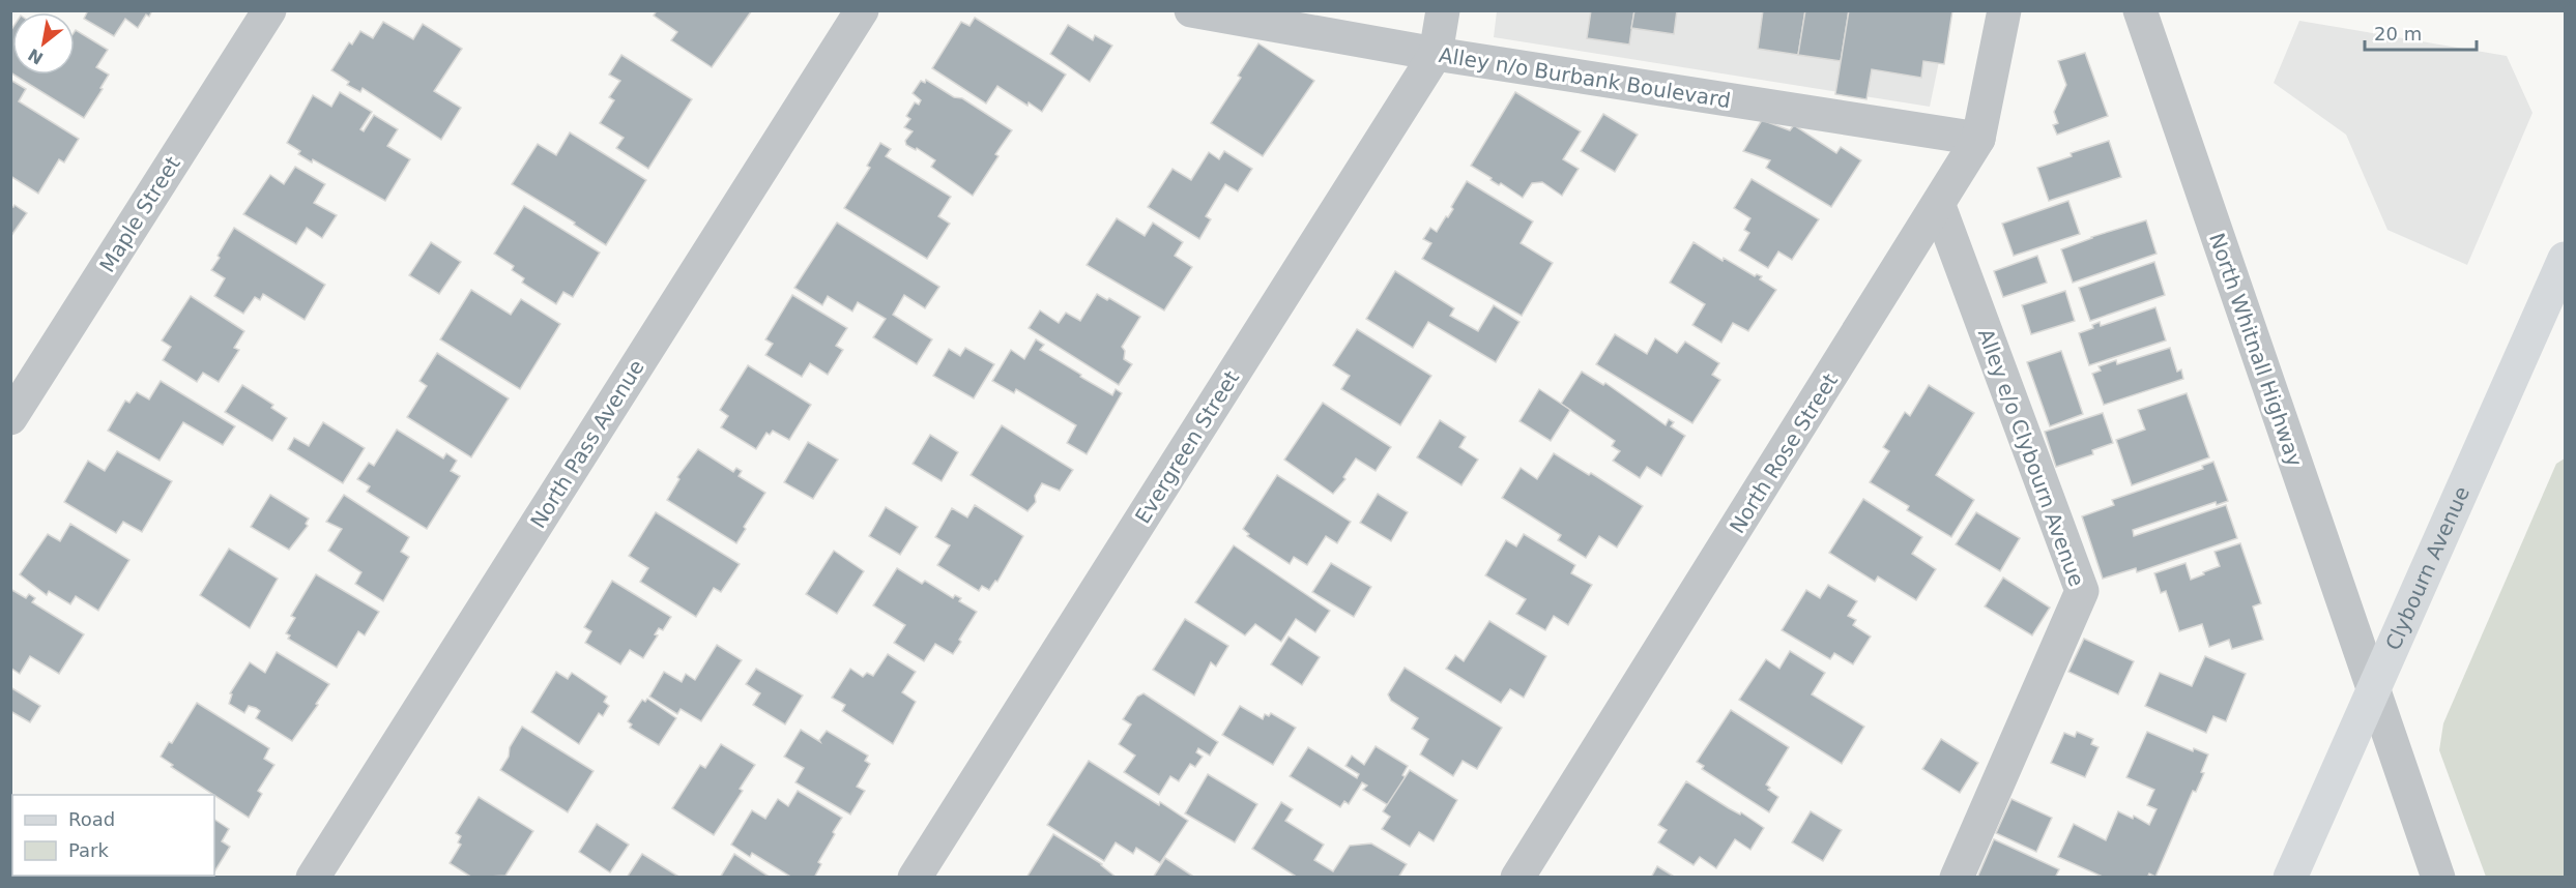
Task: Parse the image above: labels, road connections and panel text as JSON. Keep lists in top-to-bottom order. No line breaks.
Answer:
{"streets":{"main road":["Clybourn Avenue"],"street":["Alley n/o Burbank Boulevard","Maple Street","North Whitnall Highway","North Pass Avenue","Evergreen Street","North Rose Street","Alley e/o Clybourn Avenue"]},"crossings":[["Alley n/o Burbank Boulevard","Evergreen Street"],["Alley n/o Burbank Boulevard","North Rose Street"],["North Whitnall Highway","Clybourn Avenue"],["North Rose Street","Alley e/o Clybourn Avenue"]],"legend":["Road","Park"],"scale_bar":"20 m","north":"bottom left"}
